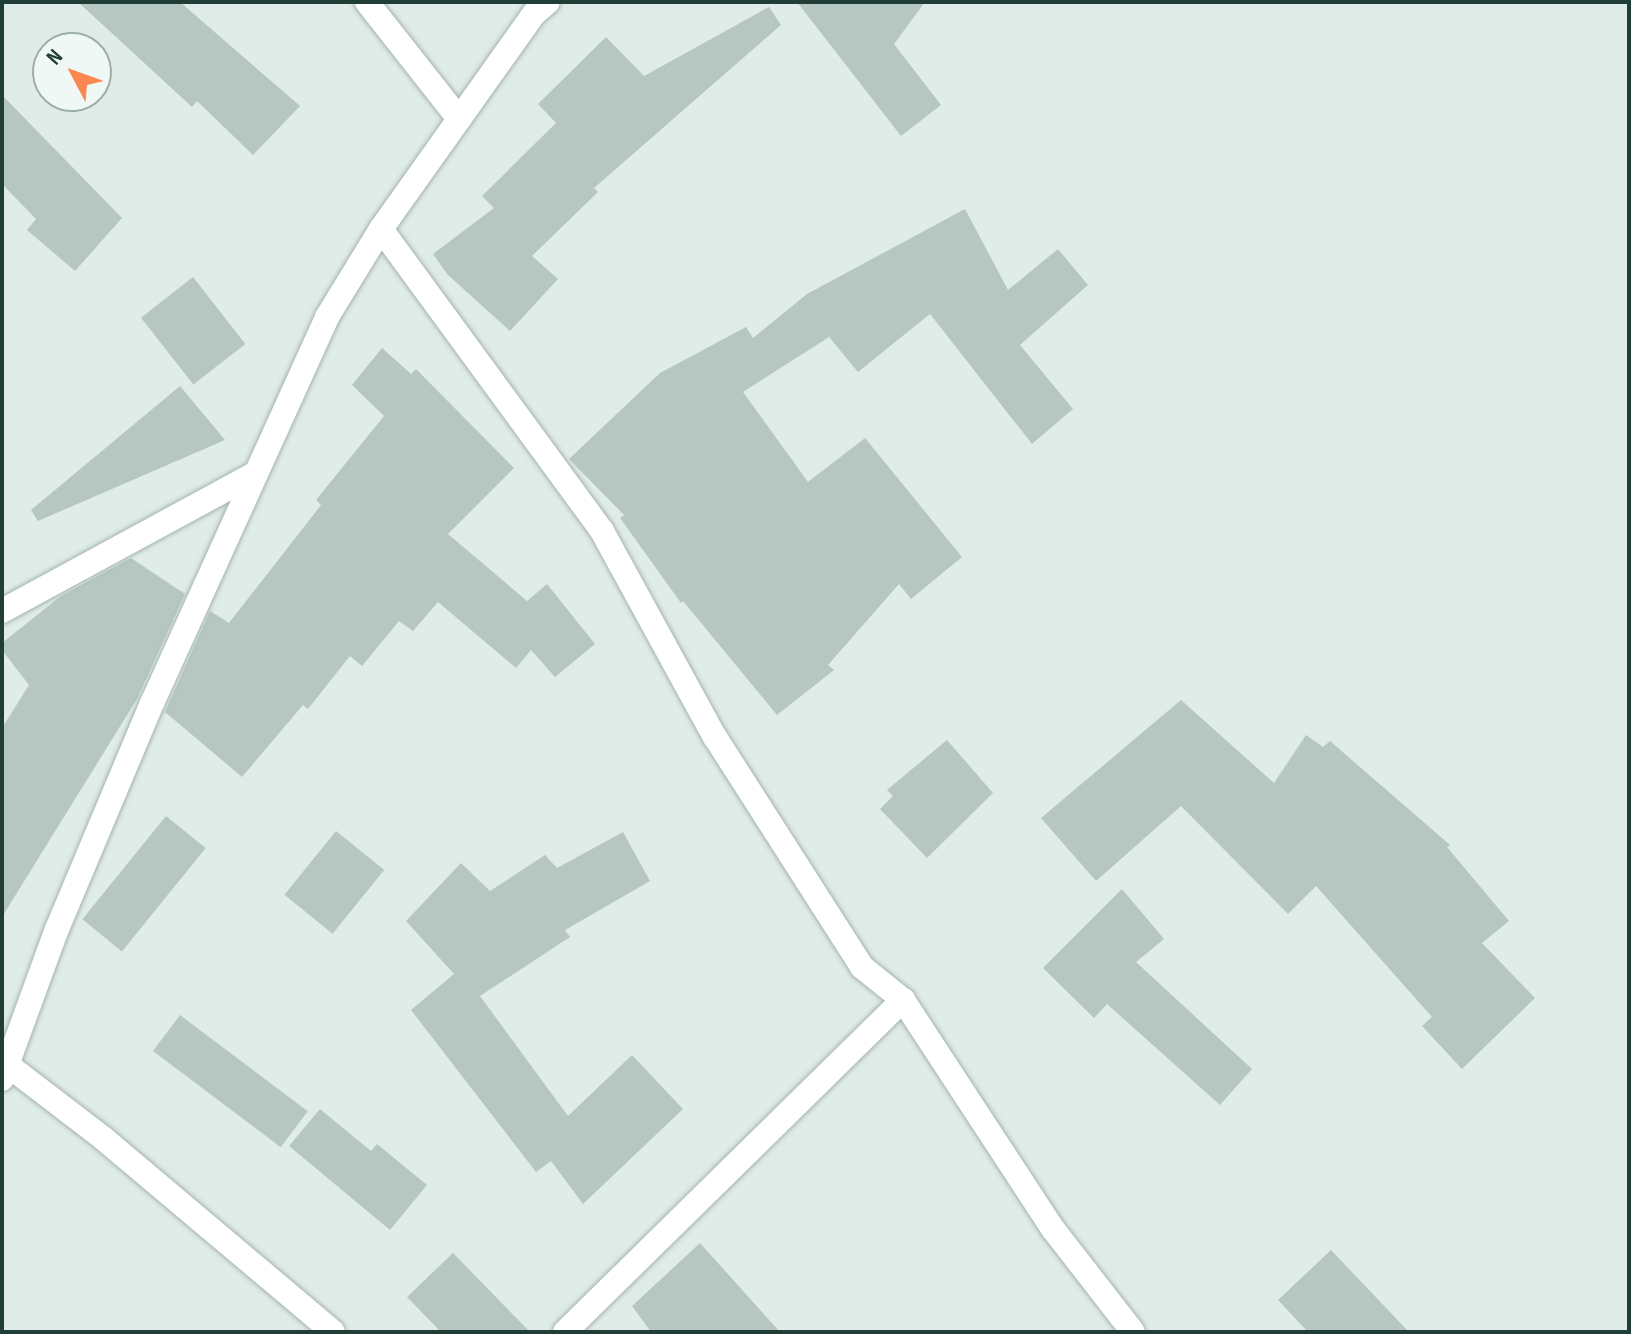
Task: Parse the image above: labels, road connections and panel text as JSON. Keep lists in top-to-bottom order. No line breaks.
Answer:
{"north":"top left"}
